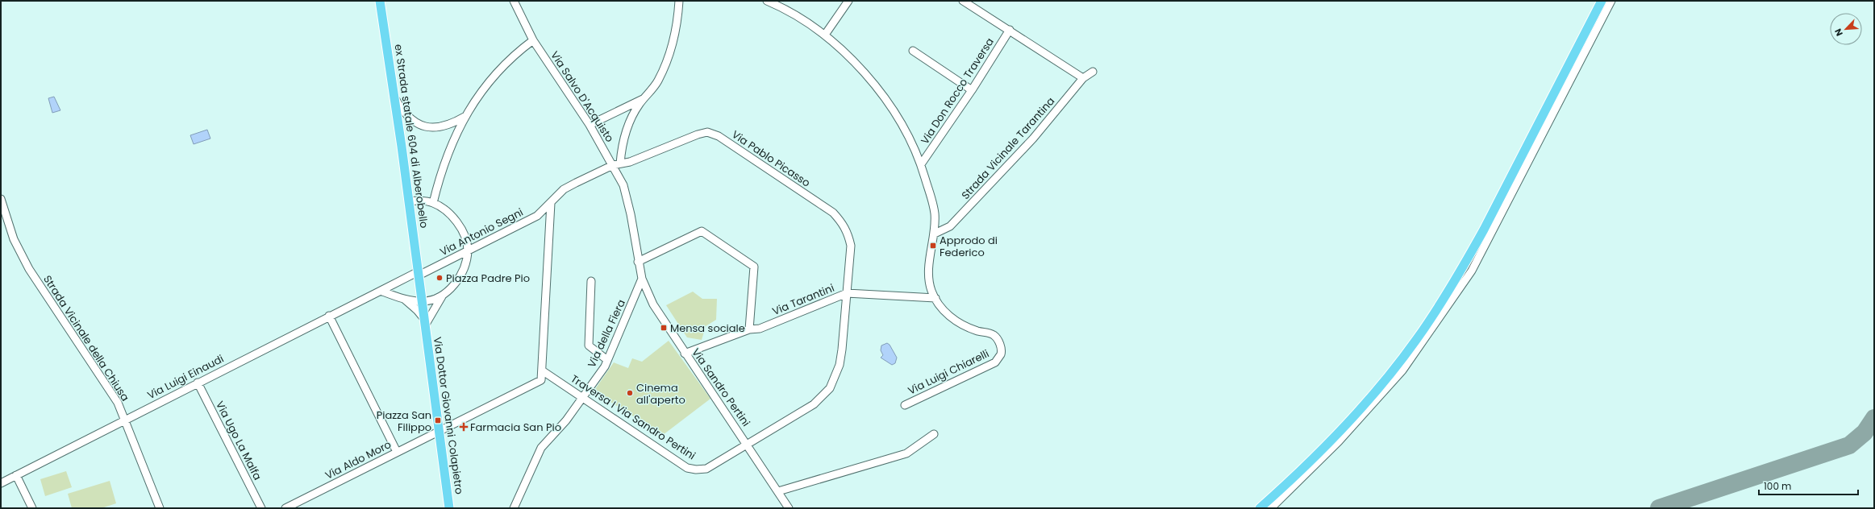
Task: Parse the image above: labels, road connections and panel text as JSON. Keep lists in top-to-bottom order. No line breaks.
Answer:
{"streets":{"main road":["ex Strada statale 604 di Alberobello","Via Dottor Giovanni Colapietro"],"street":["Via Don Rocco Traversa","Via Salvo D'Acquisto","Strada Vicinale Tarantina","Via Pablo Picasso","Via Antonio Segni","Via Tarantini","Via della Fiera","Strada Vicinale della Chiusa","Via Luigi Chiarelli","Via Luigi Einaudi","Via Sandro Pertini","Traversa I Via Sandro Pertini","Via Ugo La Malfa","Via Aldo Moro"]},"crossings":[["Via Don Rocco Traversa","Via Luigi Chiarelli"],["Via Salvo D'Acquisto","Via Pablo Picasso"],["Via Salvo D'Acquisto","Via Sandro Pertini"],["ex Strada statale 604 di Alberobello","Via Antonio Segni"],["ex Strada statale 604 di Alberobello","Via Luigi Einaudi"],["ex Strada statale 604 di Alberobello","Via Dottor Giovanni Colapietro"],["Strada Vicinale Tarantina","Via Luigi Chiarelli"],["Via Pablo Picasso","Via Antonio Segni"],["Via Pablo Picasso","Via Tarantini"],["Via Pablo Picasso","Via Sandro Pertini"],["Via Pablo Picasso","Traversa I Via Sandro Pertini"],["Via Antonio Segni","Via Luigi Einaudi"],["Via Tarantini","Via Luigi Chiarelli"],["Via Tarantini","Via Sandro Pertini"],["Via della Fiera","Via Sandro Pertini"],["Via della Fiera","Traversa I Via Sandro Pertini"],["Strada Vicinale della Chiusa","Via Luigi Einaudi"],["Via Luigi Einaudi","Via Ugo La Malfa"],["Via Sandro Pertini","Traversa I Via Sandro Pertini"],["Via Dottor Giovanni Colapietro","Via Aldo Moro"],["Traversa I Via Sandro Pertini","Via Aldo Moro"]],"places":{"transit":["Approdo di Federico","Mensa sociale","Piazza San Filippo"],"other":["Piazza Padre Pio","Cinema all'aperto"],"health":["Farmacia San Pio"]},"scale_bar":"100 m","north":"bottom left"}
